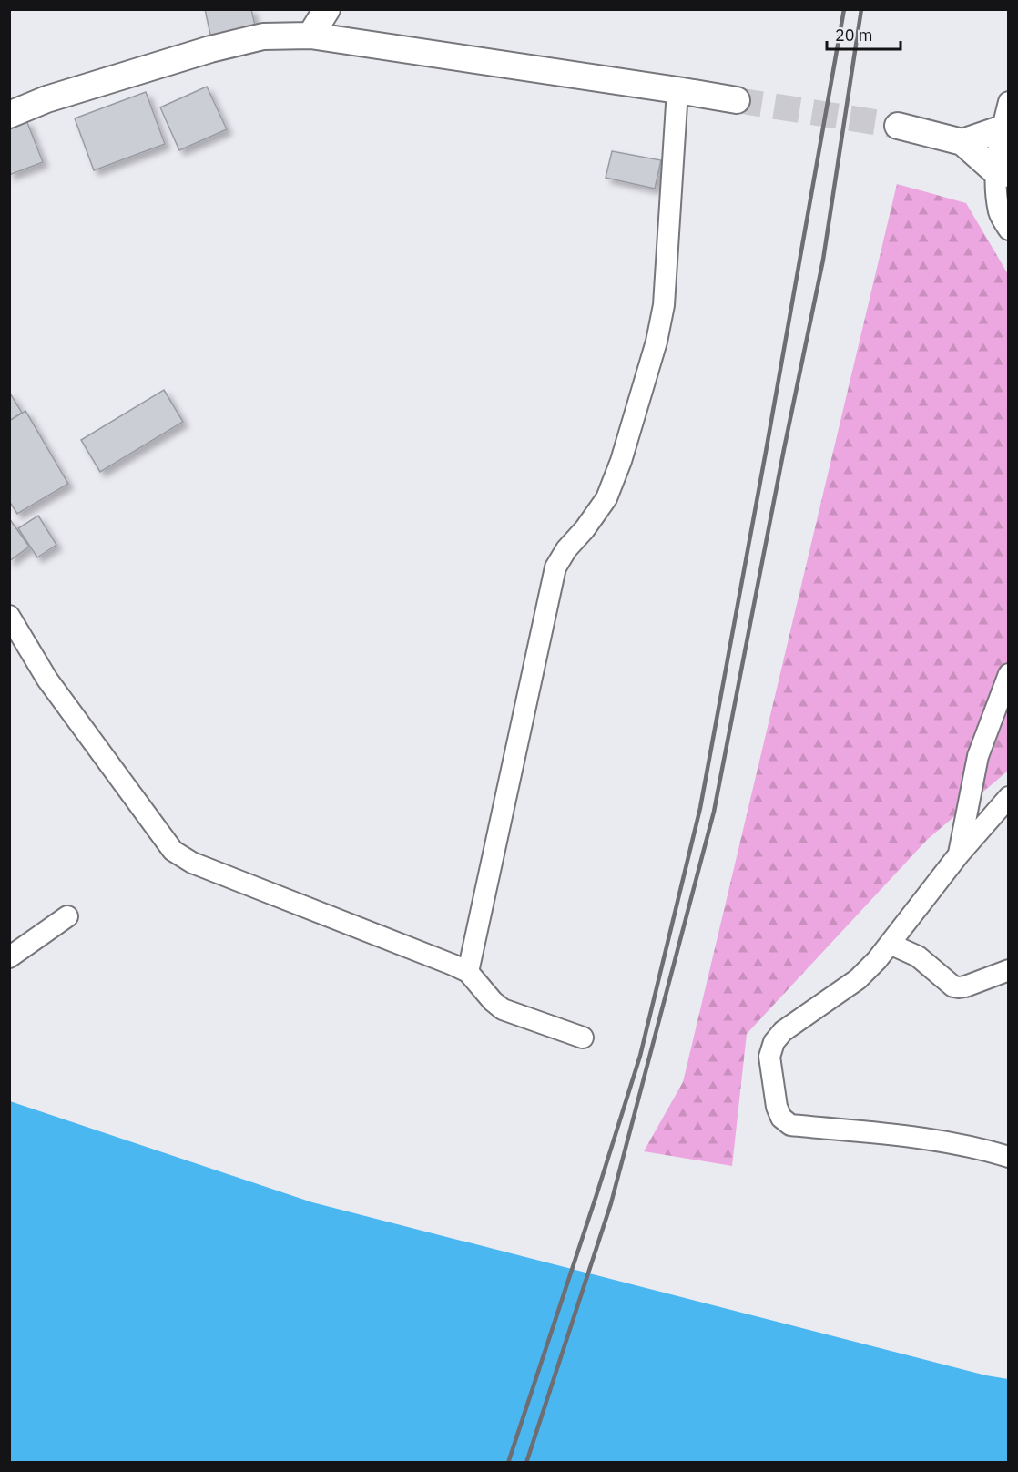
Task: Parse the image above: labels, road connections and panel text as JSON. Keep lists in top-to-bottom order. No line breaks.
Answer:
{"scale_bar":"20 m"}
